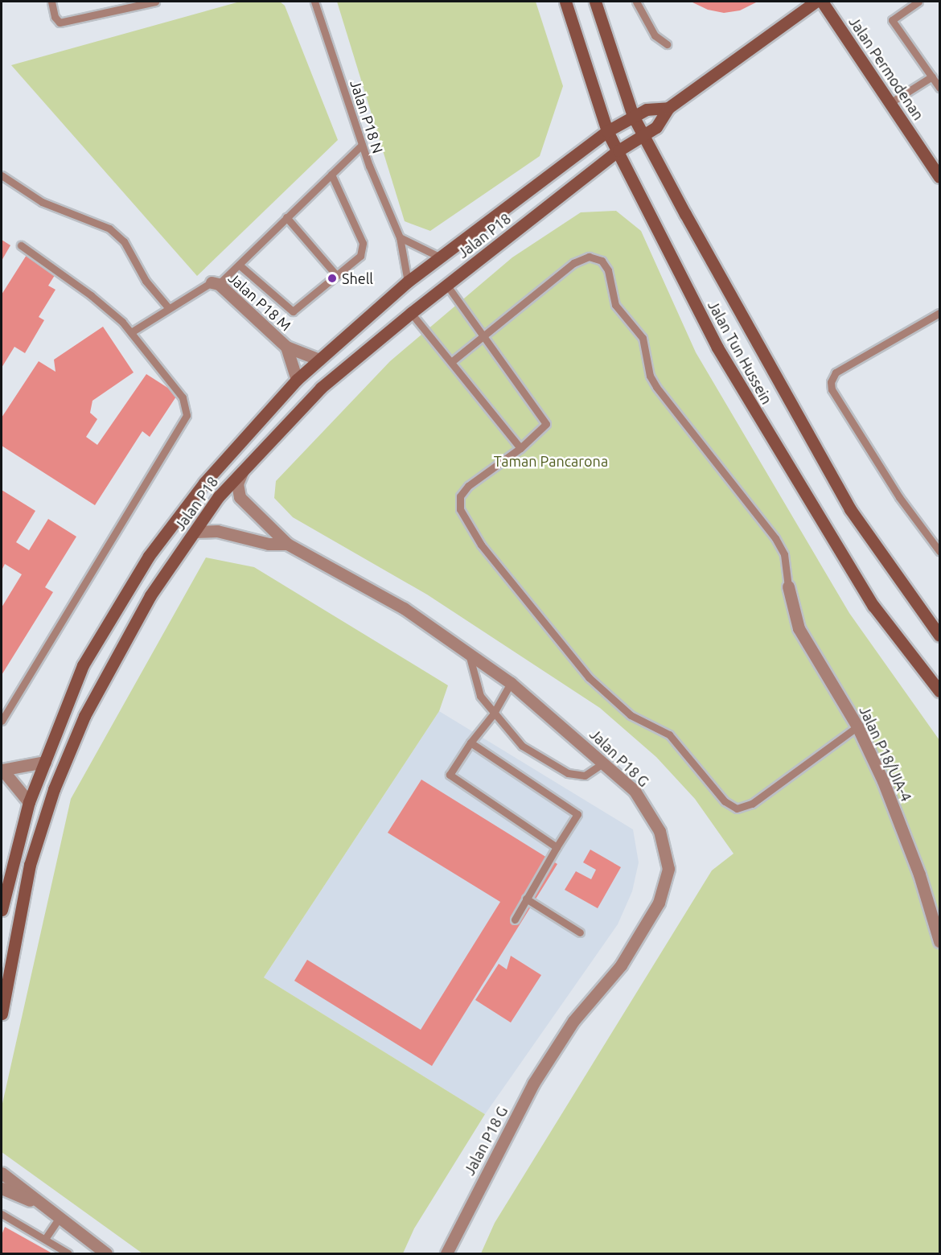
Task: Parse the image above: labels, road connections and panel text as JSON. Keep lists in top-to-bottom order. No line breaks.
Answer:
{"streets":{"street":["Jalan Permodenan","Jalan P18","Jalan P18 M","Jalan Tun Hussein","Jalan P18/UIA-4","Jalan P18 G"],"lane":["Jalan P18 N"]},"crossings":[["Jalan P18 N","Jalan P18"],["Jalan P18","Jalan P18 M"],["Jalan P18","Jalan Tun Hussein"],["Jalan P18","Jalan P18 G"]],"parks":["Taman Pancarona"],"places":["Shell"]}
